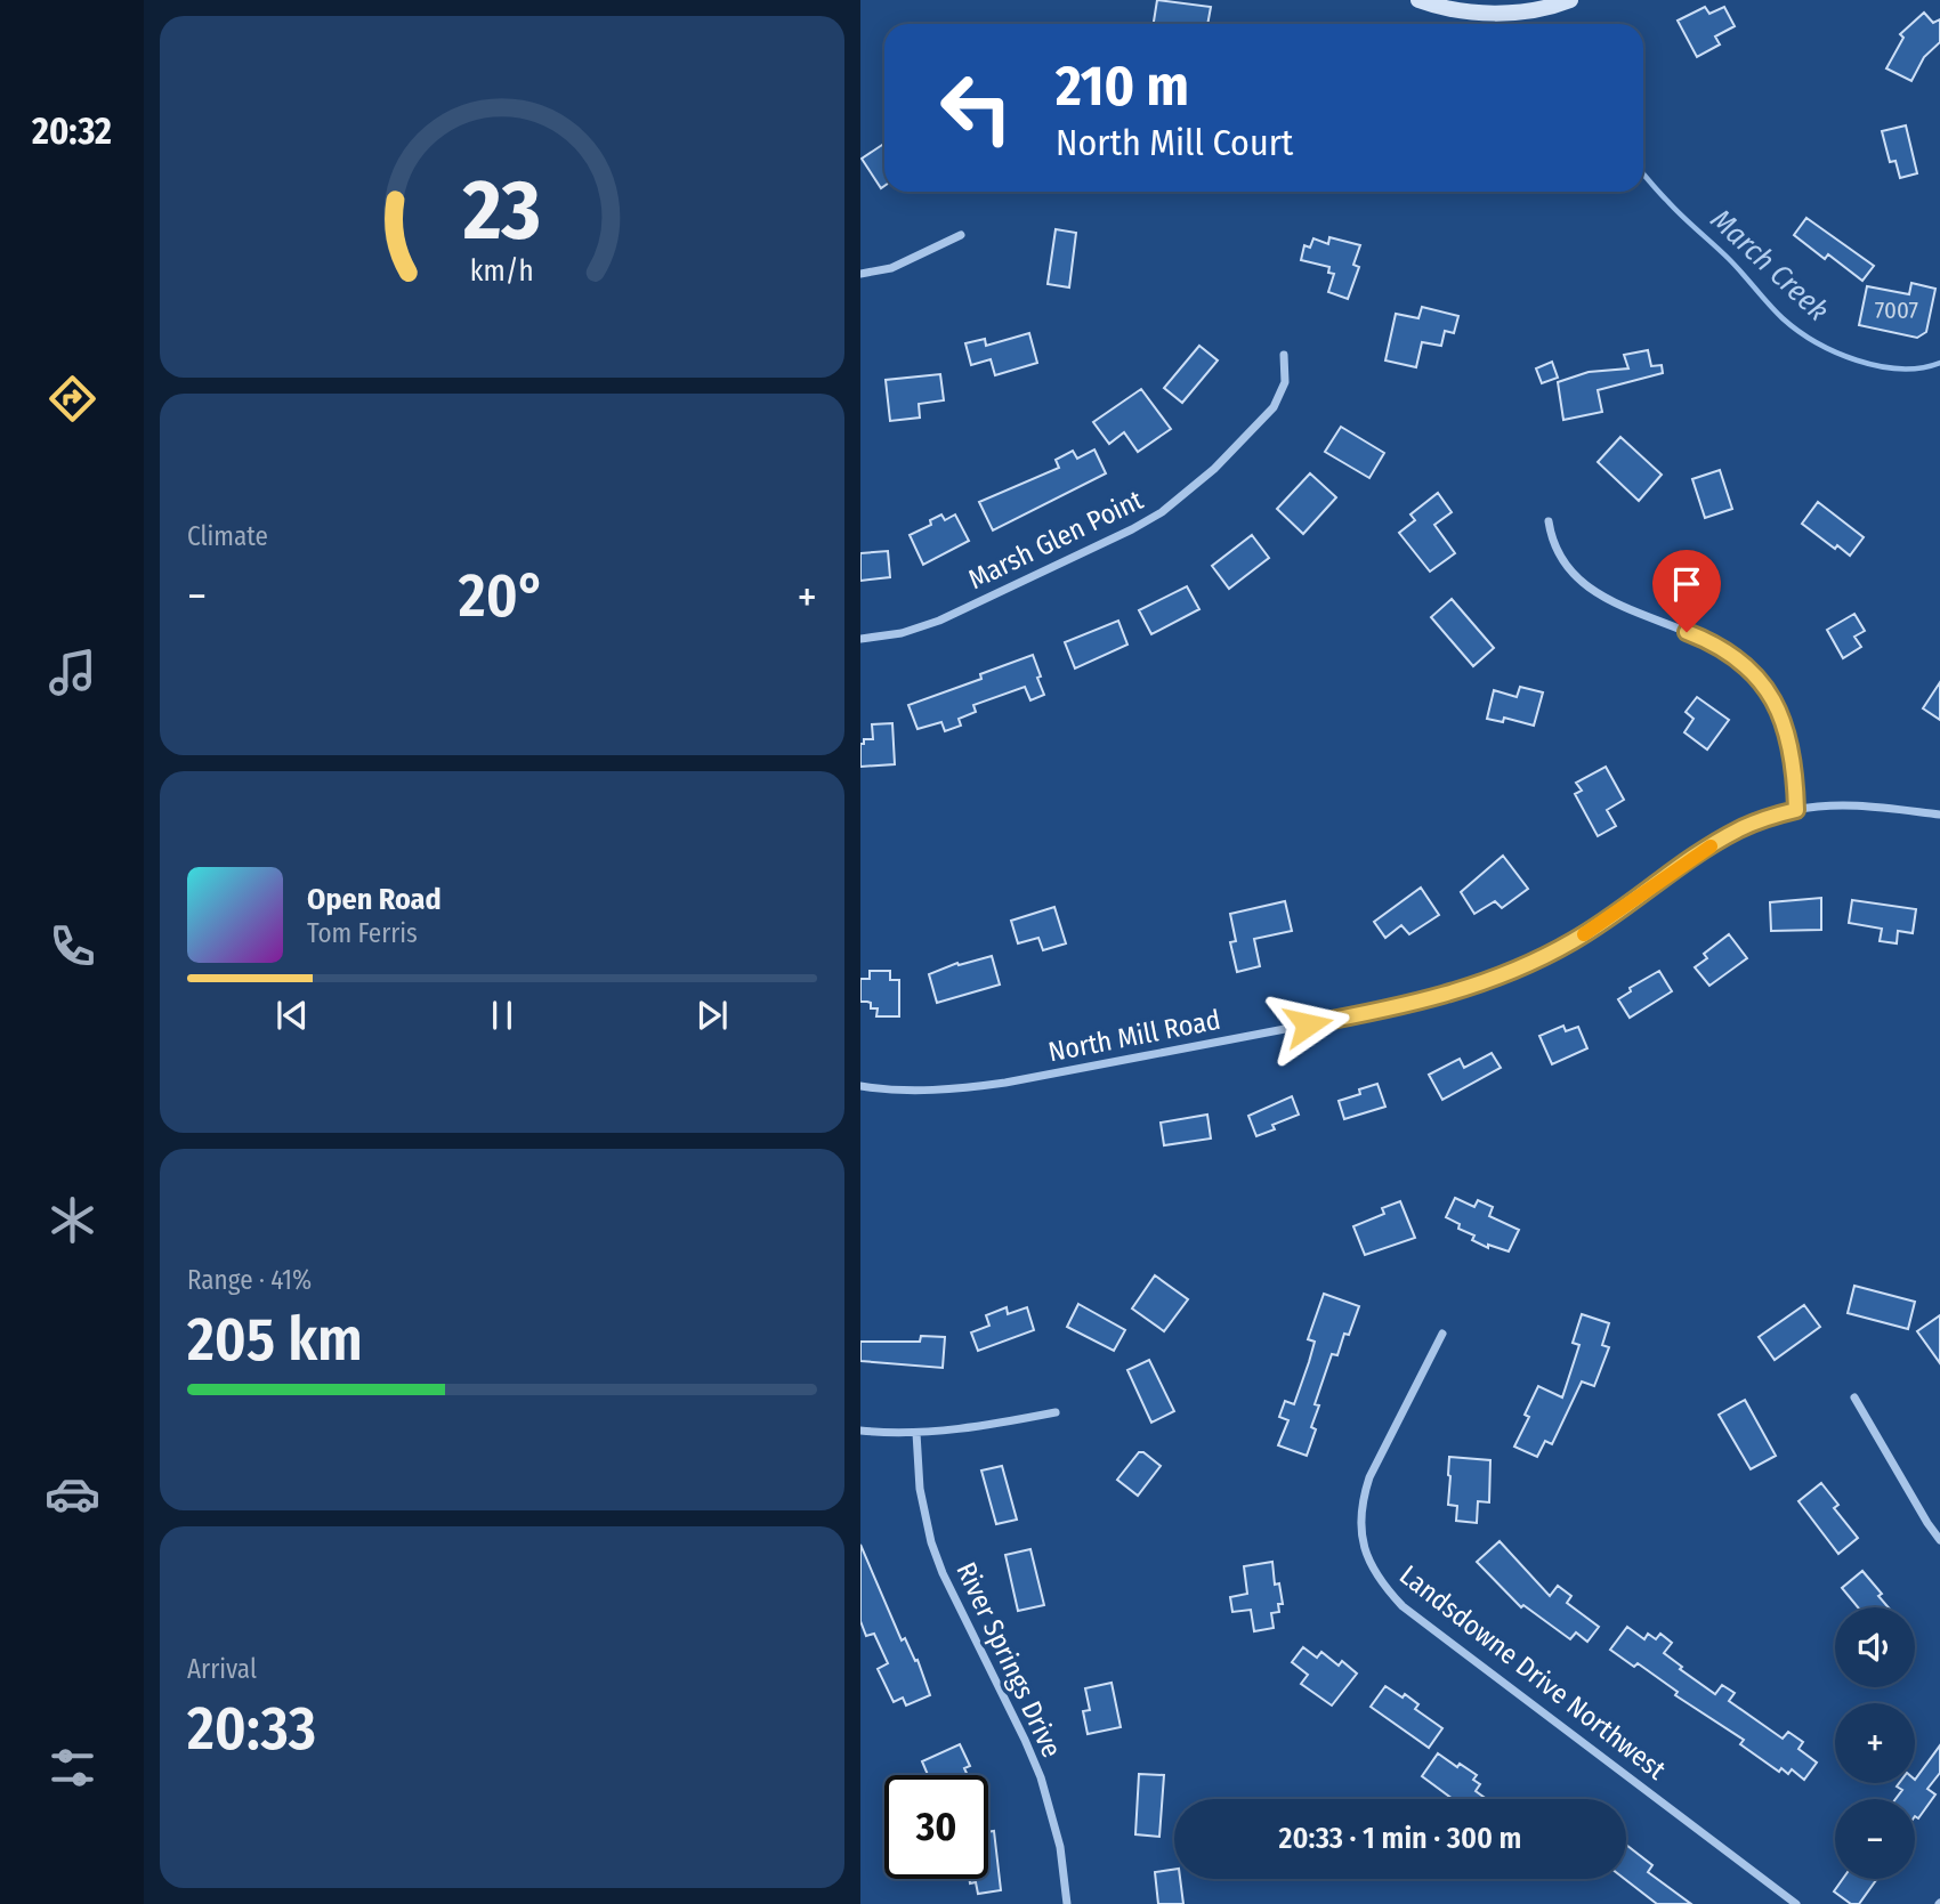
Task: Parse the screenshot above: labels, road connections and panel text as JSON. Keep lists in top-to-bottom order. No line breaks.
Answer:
{"streets":{"street":["Marsh Glen Point","North Mill Road","River Springs Drive","Landsdowne Drive Northwest"]},"water":["March Creek"],"house_numbers":["7007"],"page":{"tabs":"20:32","turn":["210 m","North Mill Court"],"tile":["Climate",["Range · 41%","205 km"],["Arrival","20:33"]],"heat":["−","20°","+"],"song":["Open Road","Tom Ferris"],"map_buttons":["+","−"],"limit":"30","trip":"20:33 · 1 min · 300 m","gauge":["23","km/h"]}}
